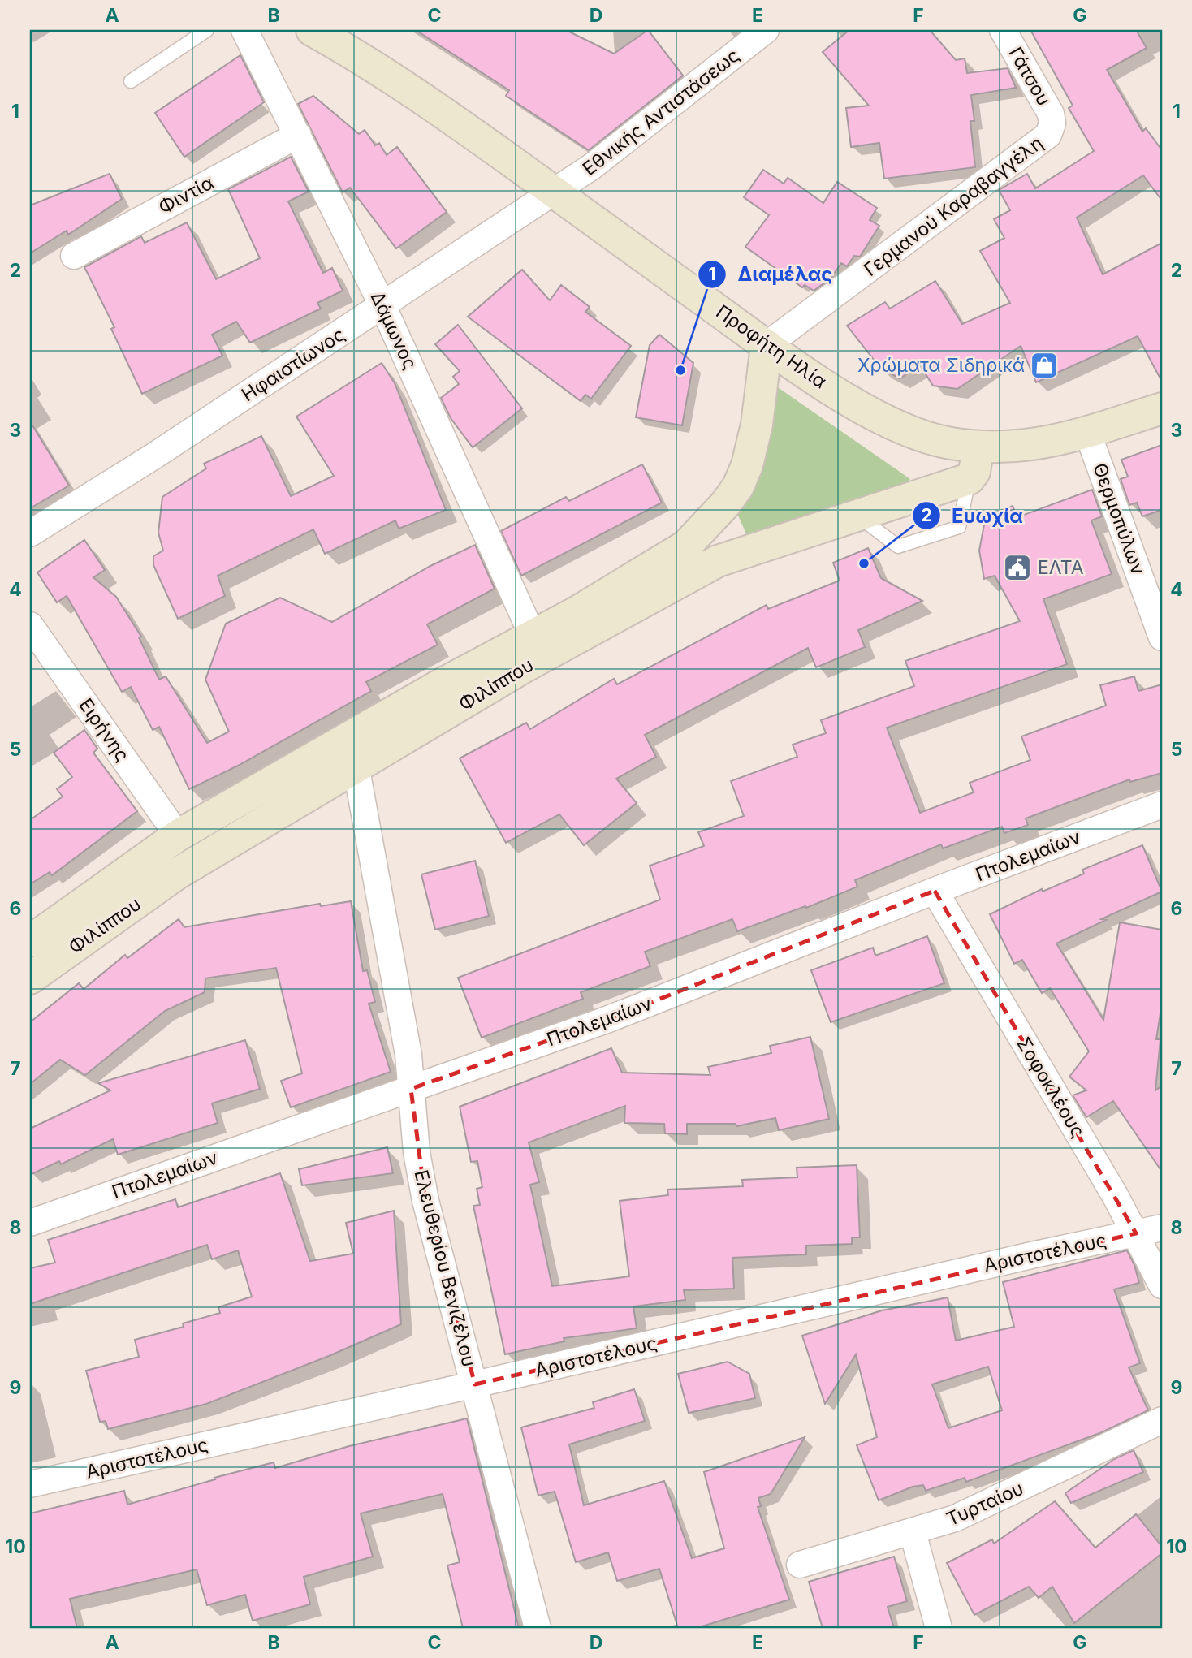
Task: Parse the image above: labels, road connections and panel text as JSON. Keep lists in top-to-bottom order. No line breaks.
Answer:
{"streets":{"street":["Γάτσου","Εθνικής Αντιστάσεως","Φιντία","Γερμανού Καραβαγγέλη","Δάμωνος","Προφήτη Ηλία","Ηφαιστίωνος","Θερμοπύλων","Φιλίππου","Ειρήνης","Πτολεμαίων","Σοφοκλέους","Αριστοτέλους","Ελευθερίου Βενιζέλου","Τυρταίου"]},"crossings":[["Γάτσου","Γερμανού Καραβαγγέλη"],["Εθνικής Αντιστάσεως","Προφήτη Ηλία"],["Εθνικής Αντιστάσεως","Ηφαιστίωνος"],["Φιντία","Δάμωνος"],["Γερμανού Καραβαγγέλη","Προφήτη Ηλία"],["Γερμανού Καραβαγγέλη","Φιλίππου"],["Δάμωνος","Ηφαιστίωνος"],["Δάμωνος","Φιλίππου"],["Προφήτη Ηλία","Ηφαιστίωνος"],["Προφήτη Ηλία","Θερμοπύλων"],["Προφήτη Ηλία","Φιλίππου"],["Φιλίππου","Ειρήνης"],["Φιλίππου","Ελευθερίου Βενιζέλου"],["Πτολεμαίων","Σοφοκλέους"],["Πτολεμαίων","Ελευθερίου Βενιζέλου"],["Σοφοκλέους","Αριστοτέλους"],["Αριστοτέλους","Ελευθερίου Βενιζέλου"]],"places":{"shop":["Χρώματα Σιδηρικά"],"other":["Διαμέλας","Ευωχία"],"public building":["ΕΛΤΑ"]},"grid":{"columns":["A","B","C","D","E","F","G"],"rows":["1","2","3","4","5","6","7","8","9","10"]}}
